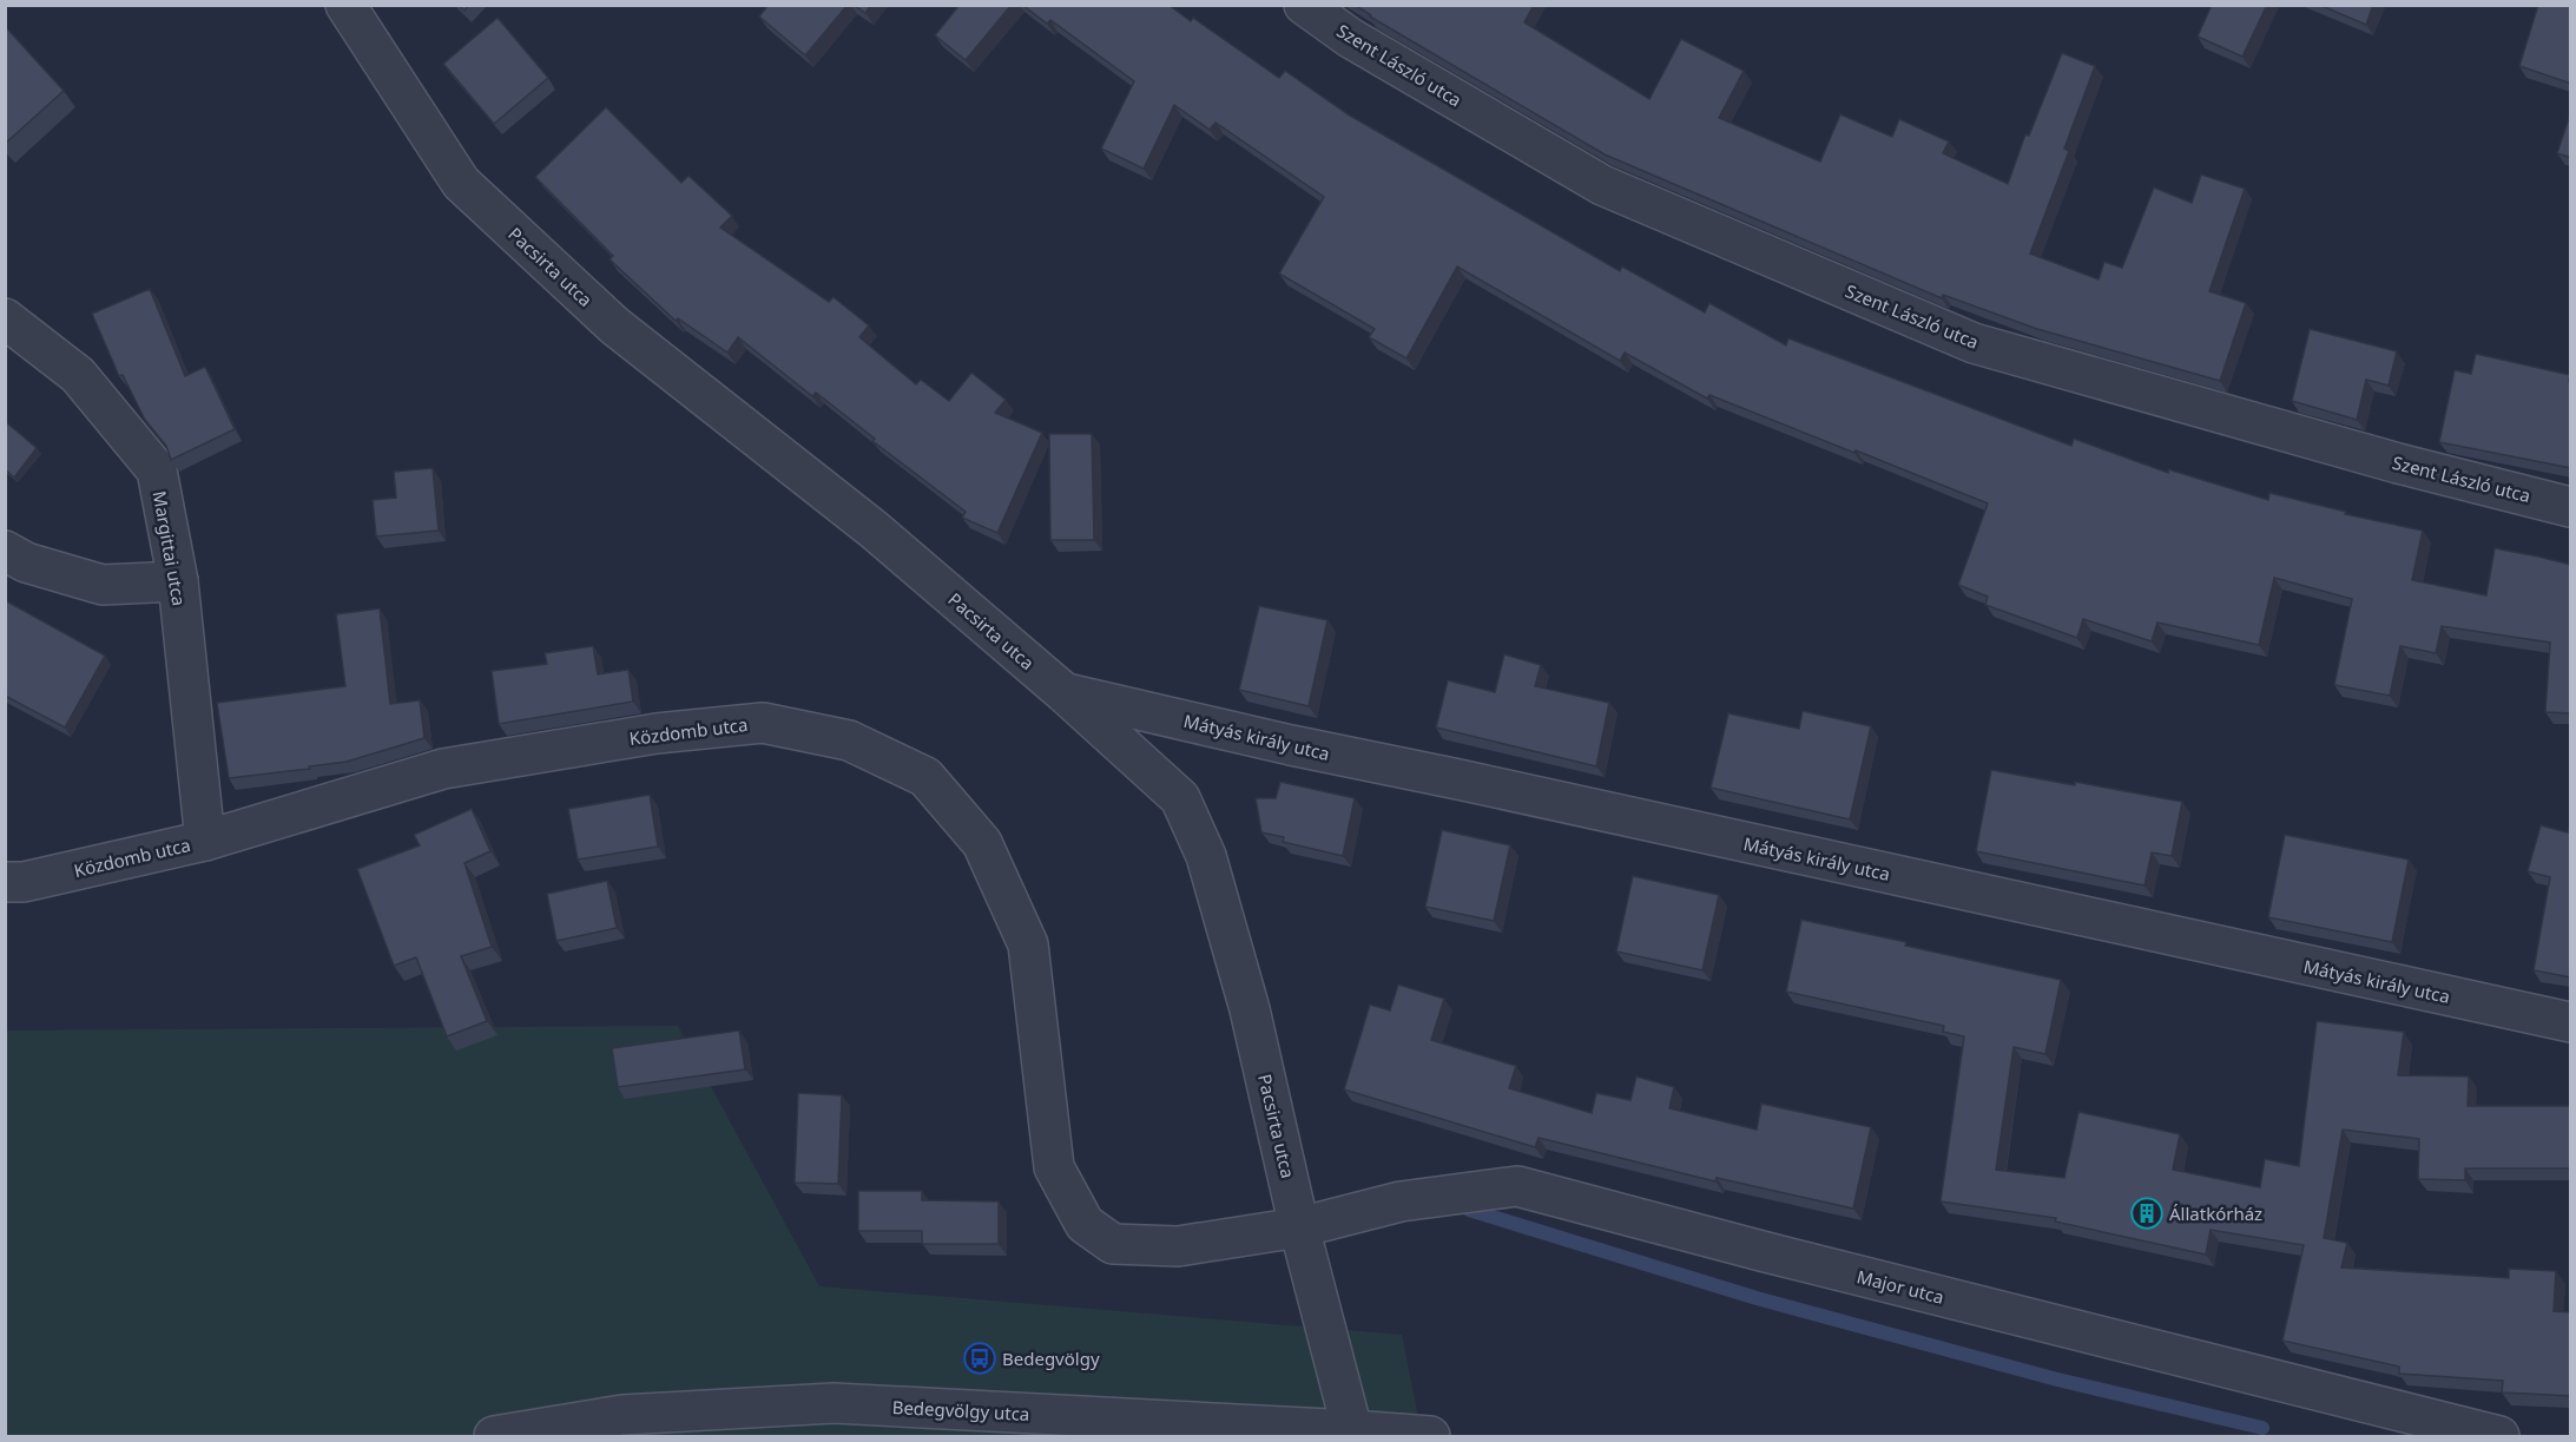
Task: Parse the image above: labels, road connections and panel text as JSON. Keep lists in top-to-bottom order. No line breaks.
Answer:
{"streets":{"street":["Szent László utca","Pacsirta utca","Margittai utca","Közdomb utca","Mátyás király utca","Major utca","Bedegvölgy utca"]},"crossings":[["Pacsirta utca","Közdomb utca"],["Pacsirta utca","Mátyás király utca"],["Pacsirta utca","Major utca"],["Pacsirta utca","Bedegvölgy utca"],["Margittai utca","Közdomb utca"],["Közdomb utca","Major utca"]],"places":{"building":["Állatkórház"],"bus stop":["Bedegvölgy"]}}
